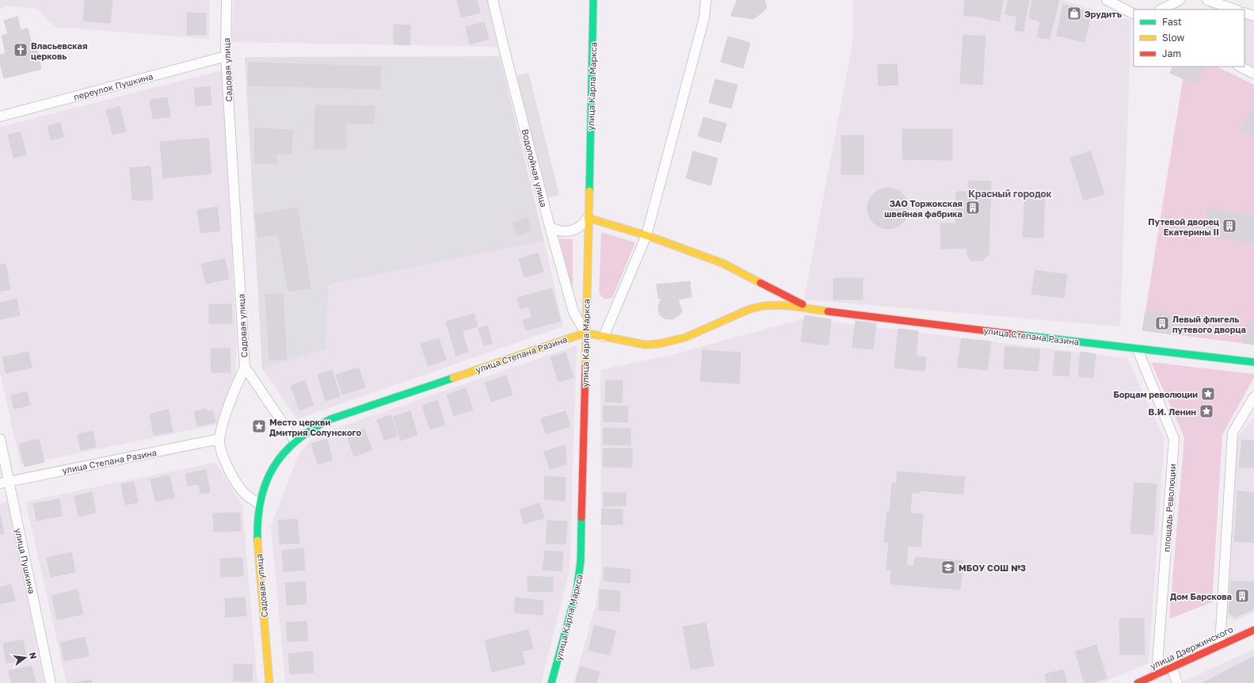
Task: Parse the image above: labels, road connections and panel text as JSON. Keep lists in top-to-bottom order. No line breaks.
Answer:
{"streets":{"main road":["Садовая улица","улица Карла Маркса","улица Степана Разина","улица Дзержинского"],"street":["переулок Пушкина","Водопойная улица","площадь Революции","улица Пушкина"]},"crossings":[["Садовая улица","переулок Пушкина"],["Садовая улица","улица Степана Разина"],["улица Карла Маркса","Водопойная улица"],["улица Карла Маркса","улица Степана Разина"],["Водопойная улица","улица Степана Разина"],["улица Степана Разина","площадь Революции"],["улица Степана Разина","улица Пушкина"],["площадь Революции","улица Дзержинского"]],"districts":["Красный городок"],"places":{"shop":["Эрудитъ"],"church":["Власьевская церковь"],"building":["ЗАО Торжокская швейная фабрика","Путевой дворец Екатерины II","Левый флигель путевого дворца","Дом Барскова"],"place":["Борцам революции","В.И. Ленин","Место церкви Дмитрия Солунского"],"school or university":["МБОУ СОШ №3"]},"legend":["Fast","Slow","Jam"],"north":"right"}
